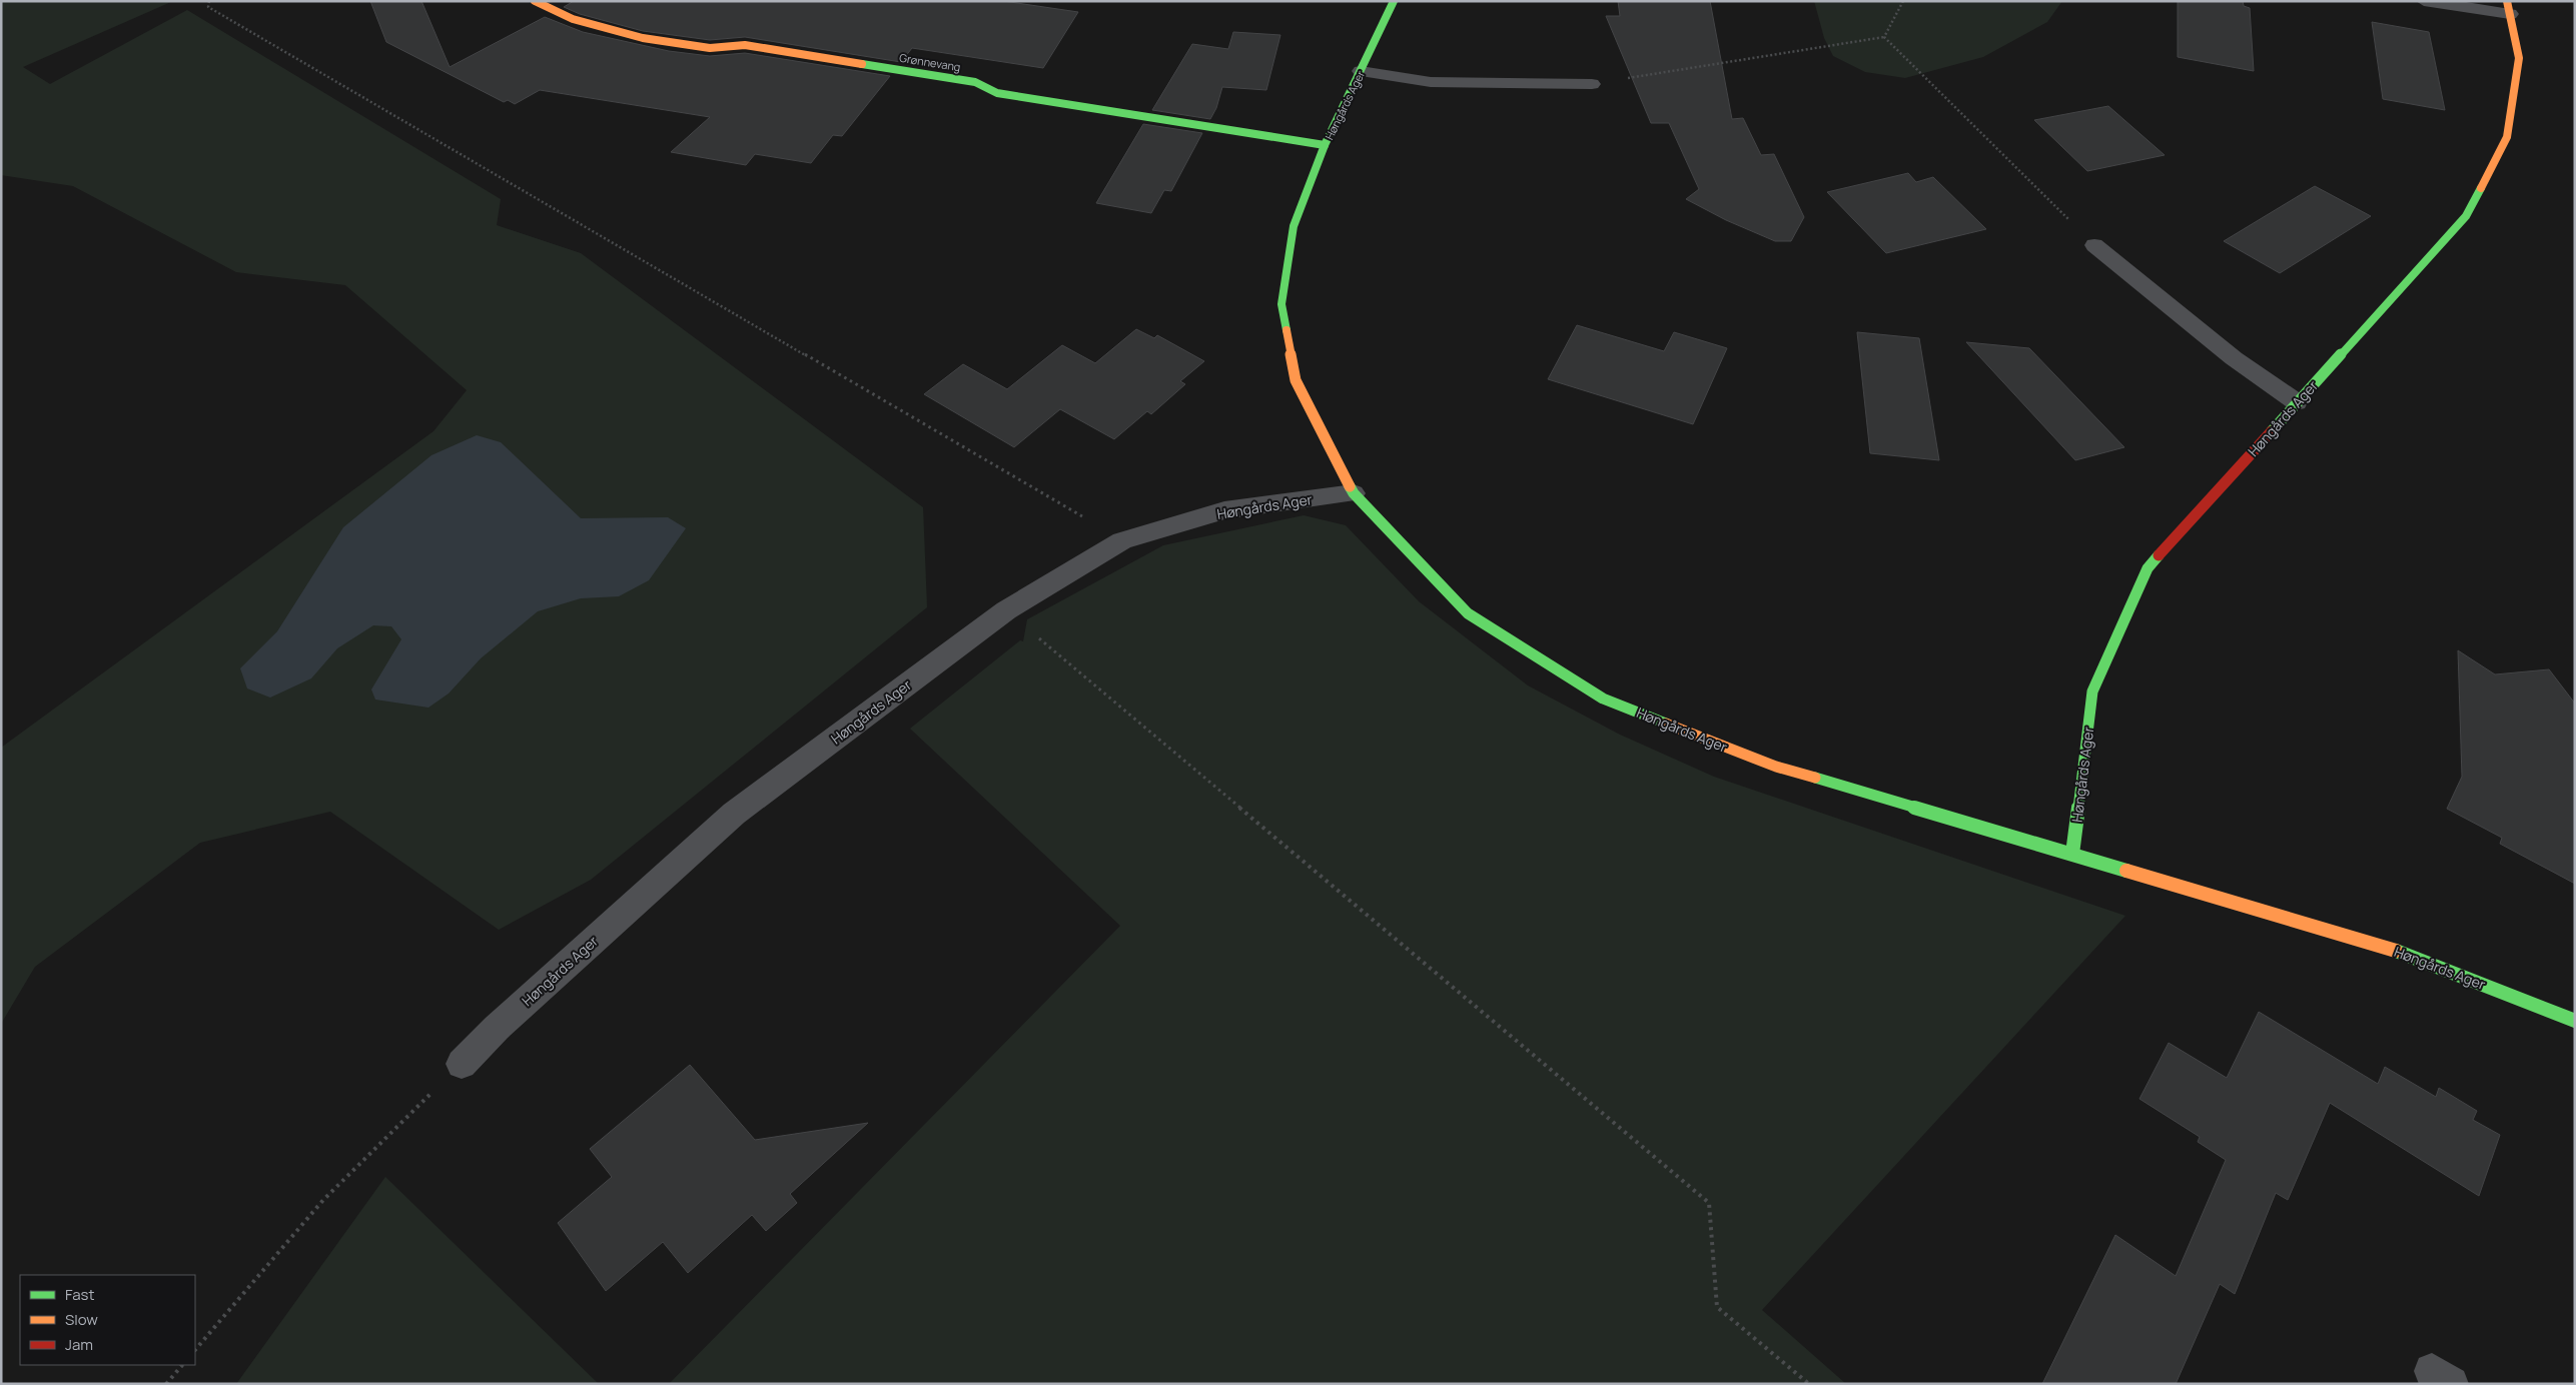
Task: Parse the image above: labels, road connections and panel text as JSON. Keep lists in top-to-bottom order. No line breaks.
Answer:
{"streets":{"street":["Grønnevang","Høngårds Ager"]},"crossings":[["Grønnevang","Høngårds Ager"]],"legend":["Fast","Slow","Jam"]}
